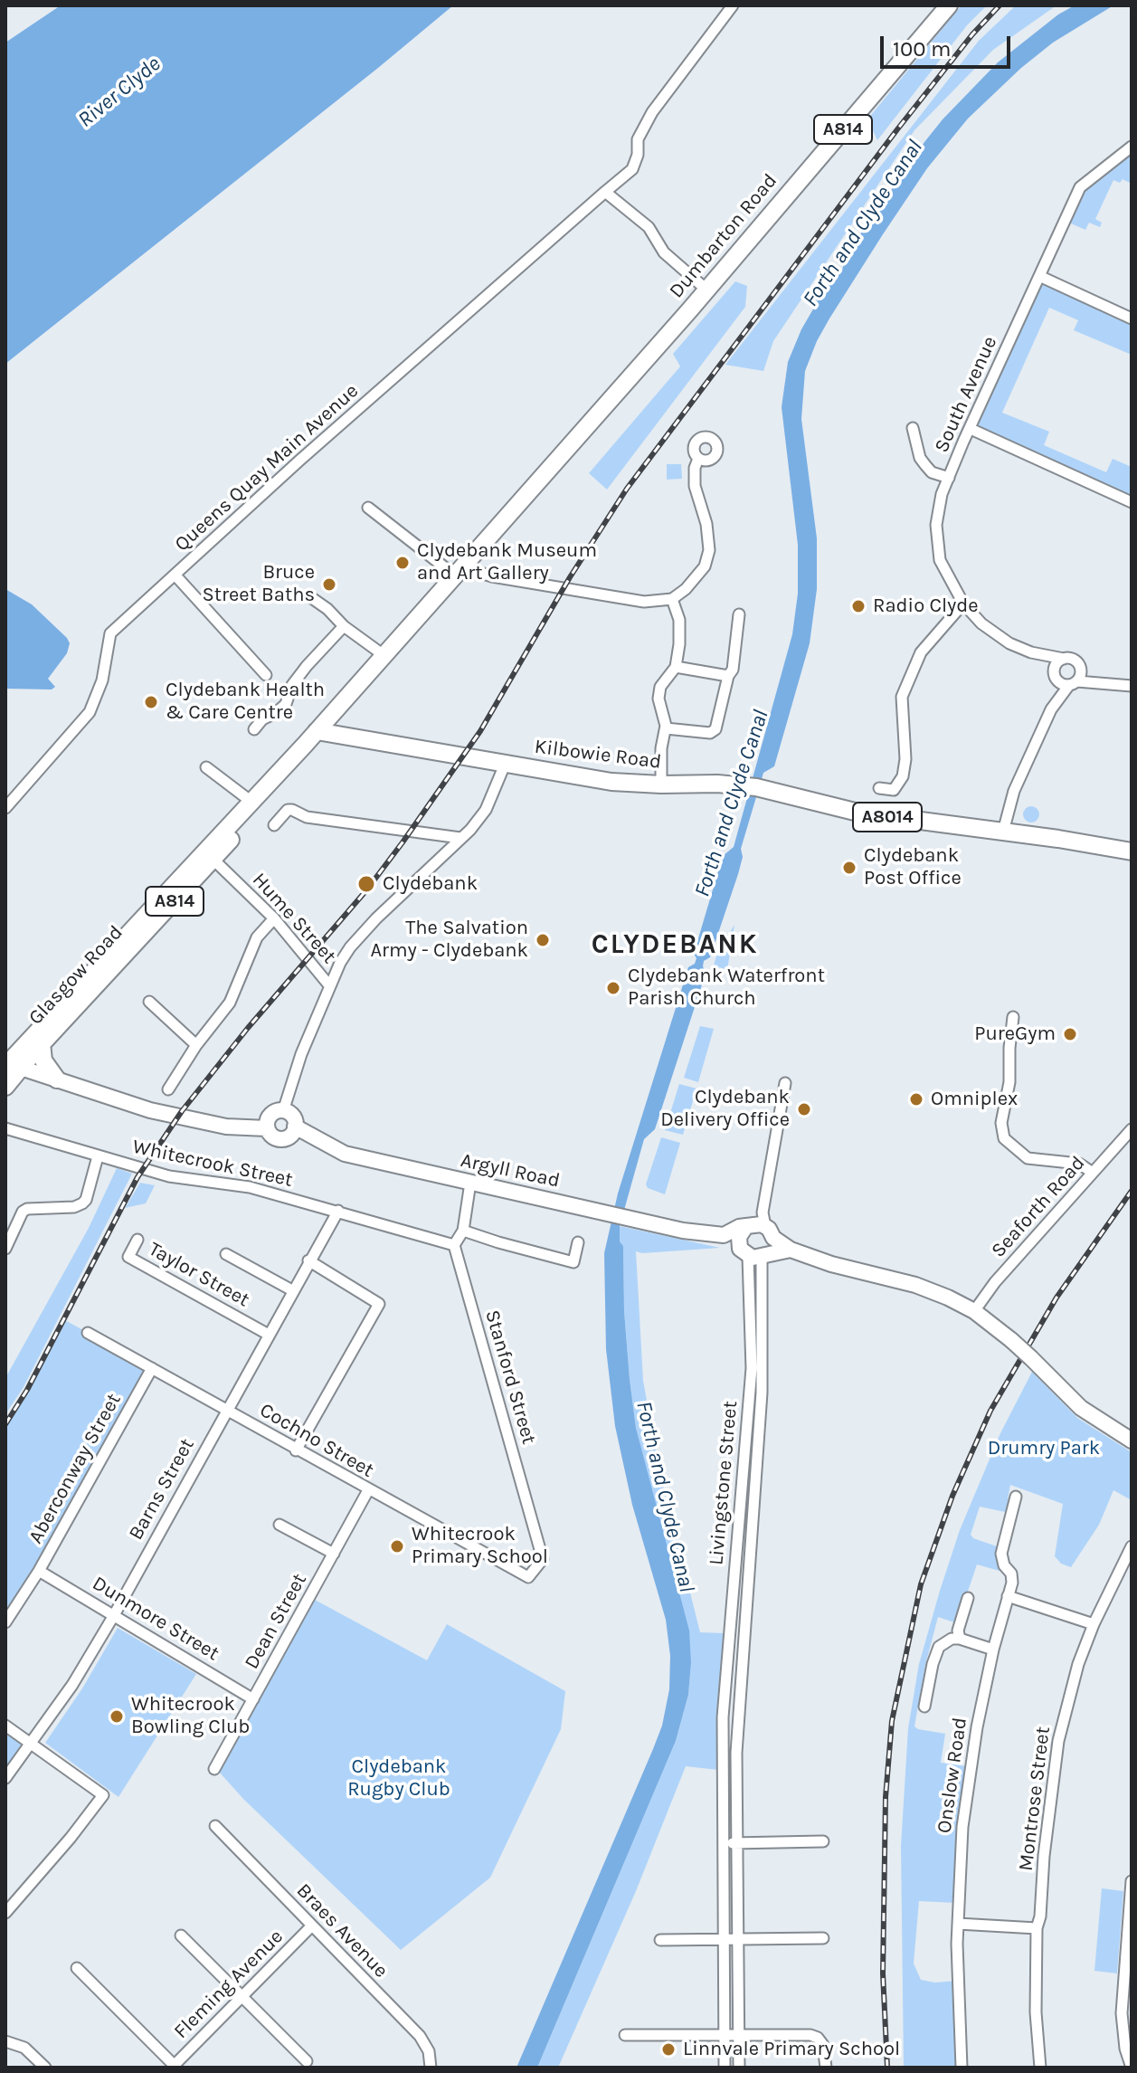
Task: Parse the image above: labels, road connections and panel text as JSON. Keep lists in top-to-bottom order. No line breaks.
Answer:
{"streets":{"main road":["A814","Dumbarton Road","Kilbowie Road","A8014","Glasgow Road"],"street":["South Avenue","Queens Quay Main Avenue","Hume Street","Whitecrook Street","Argyll Road","Seaforth Road","Taylor Street","Stanford Street","Cochno Street","Aberconway Street","Livingstone Street","Barns Street","Dunmore Street","Dean Street","Onslow Road","Montrose Street","Braes Avenue","Fleming Avenue"]},"crossings":[["Dumbarton Road","Kilbowie Road"],["Dumbarton Road","Glasgow Road"],["Kilbowie Road","Glasgow Road"],["Hume Street","Glasgow Road"],["Whitecrook Street","Stanford Street"],["Whitecrook Street","Barns Street"],["Taylor Street","Barns Street"],["Stanford Street","Cochno Street"],["Cochno Street","Aberconway Street"],["Cochno Street","Barns Street"],["Cochno Street","Dean Street"],["Aberconway Street","Dunmore Street"],["Barns Street","Dunmore Street"],["Dunmore Street","Dean Street"],["Braes Avenue","Fleming Avenue"]],"districts":["CLYDEBANK"],"water":["River Clyde","Forth and Clyde Canal"],"parks":["Drumry Park","Clydebank Rugby Club"],"places":["Clydebank Museum and Art Gallery","Bruce Street Baths","Radio Clyde","Clydebank Health & Care Centre","Clydebank Post Office","Clydebank","The Salvation Army - Clydebank","Clydebank Waterfront Parish Church","PureGym","Omniplex","Clydebank Delivery Office","Whitecrook Primary School","Whitecrook Bowling Club","Linnvale Primary School"],"scale_bar":"100 m"}
